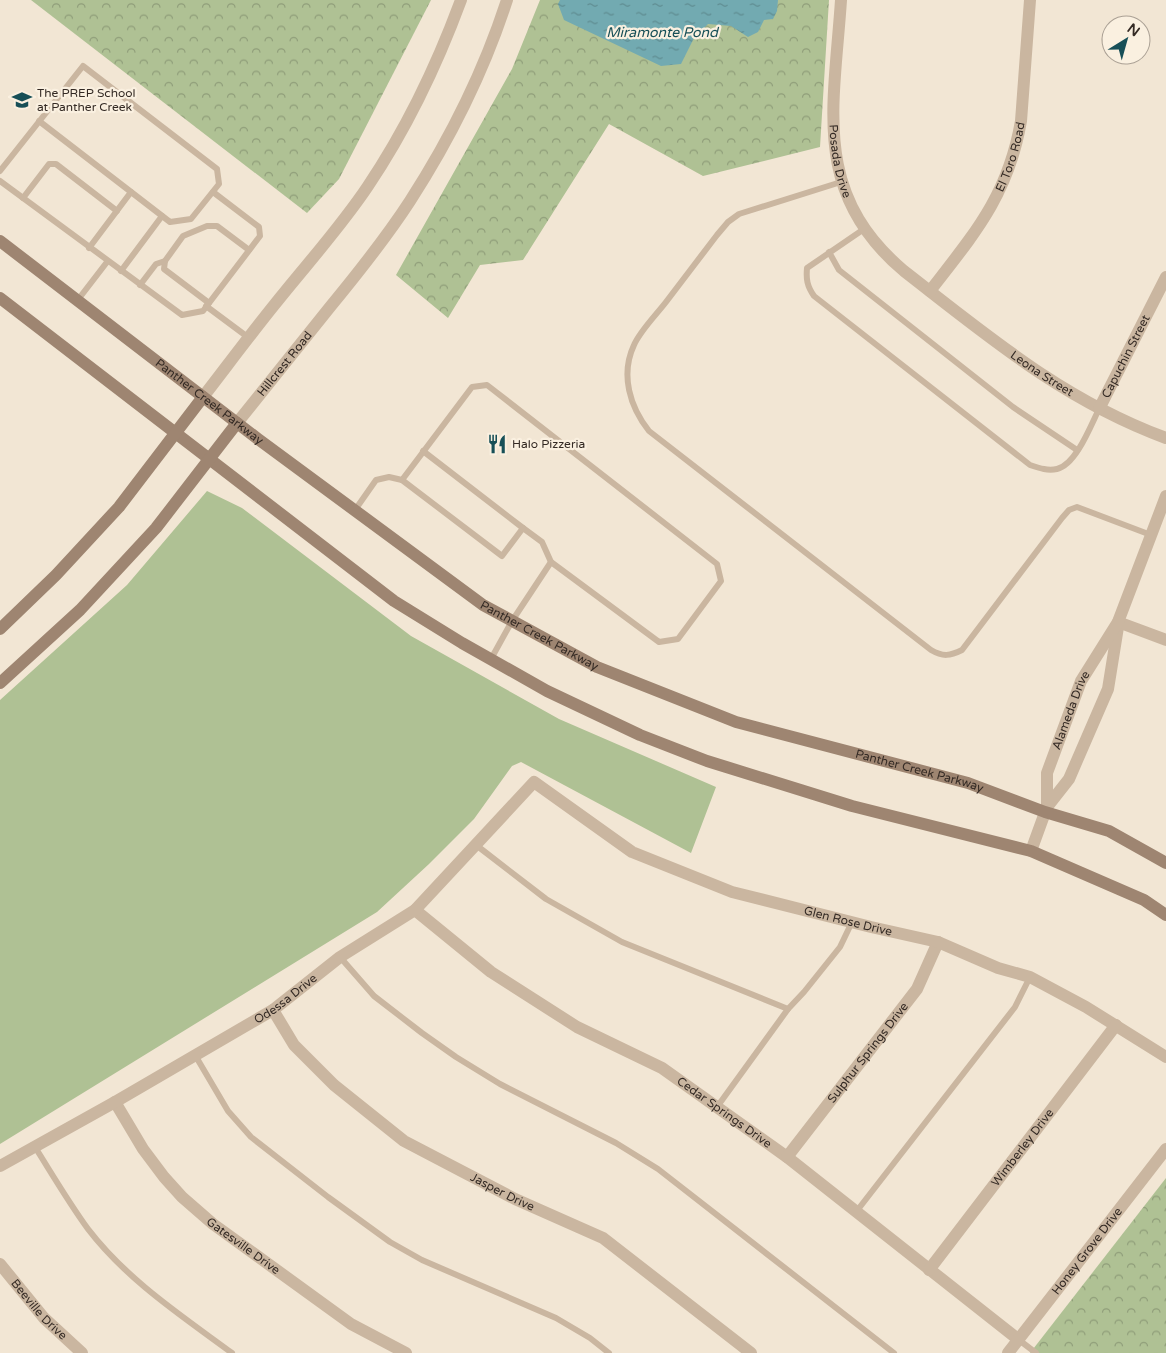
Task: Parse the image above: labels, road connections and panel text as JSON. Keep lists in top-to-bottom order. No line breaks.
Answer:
{"streets":{"main road":["Hillcrest Road","Panther Creek Parkway"],"street":["El Toro Road","Posada Drive","Capuchin Street","Leona Street","Alameda Drive","Glen Rose Drive","Odessa Drive","Sulphur Springs Drive","Cedar Springs Drive","Wimberley Drive","Jasper Drive","Gatesville Drive","Honey Grove Drive","Beeville Drive"]},"crossings":[["El Toro Road","Posada Drive"],["El Toro Road","Leona Street"],["Posada Drive","Leona Street"],["Capuchin Street","Leona Street"],["Hillcrest Road","Panther Creek Parkway"],["Panther Creek Parkway","Alameda Drive"],["Glen Rose Drive","Odessa Drive"],["Glen Rose Drive","Sulphur Springs Drive"],["Glen Rose Drive","Wimberley Drive"],["Odessa Drive","Cedar Springs Drive"],["Odessa Drive","Jasper Drive"],["Odessa Drive","Gatesville Drive"],["Sulphur Springs Drive","Cedar Springs Drive"],["Cedar Springs Drive","Wimberley Drive"],["Cedar Springs Drive","Honey Grove Drive"]],"water":["Miramonte Pond"],"places":{"school or university":["The PREP School at Panther Creek"],"restaurant":["Halo Pizzeria"]},"north":"top right"}
